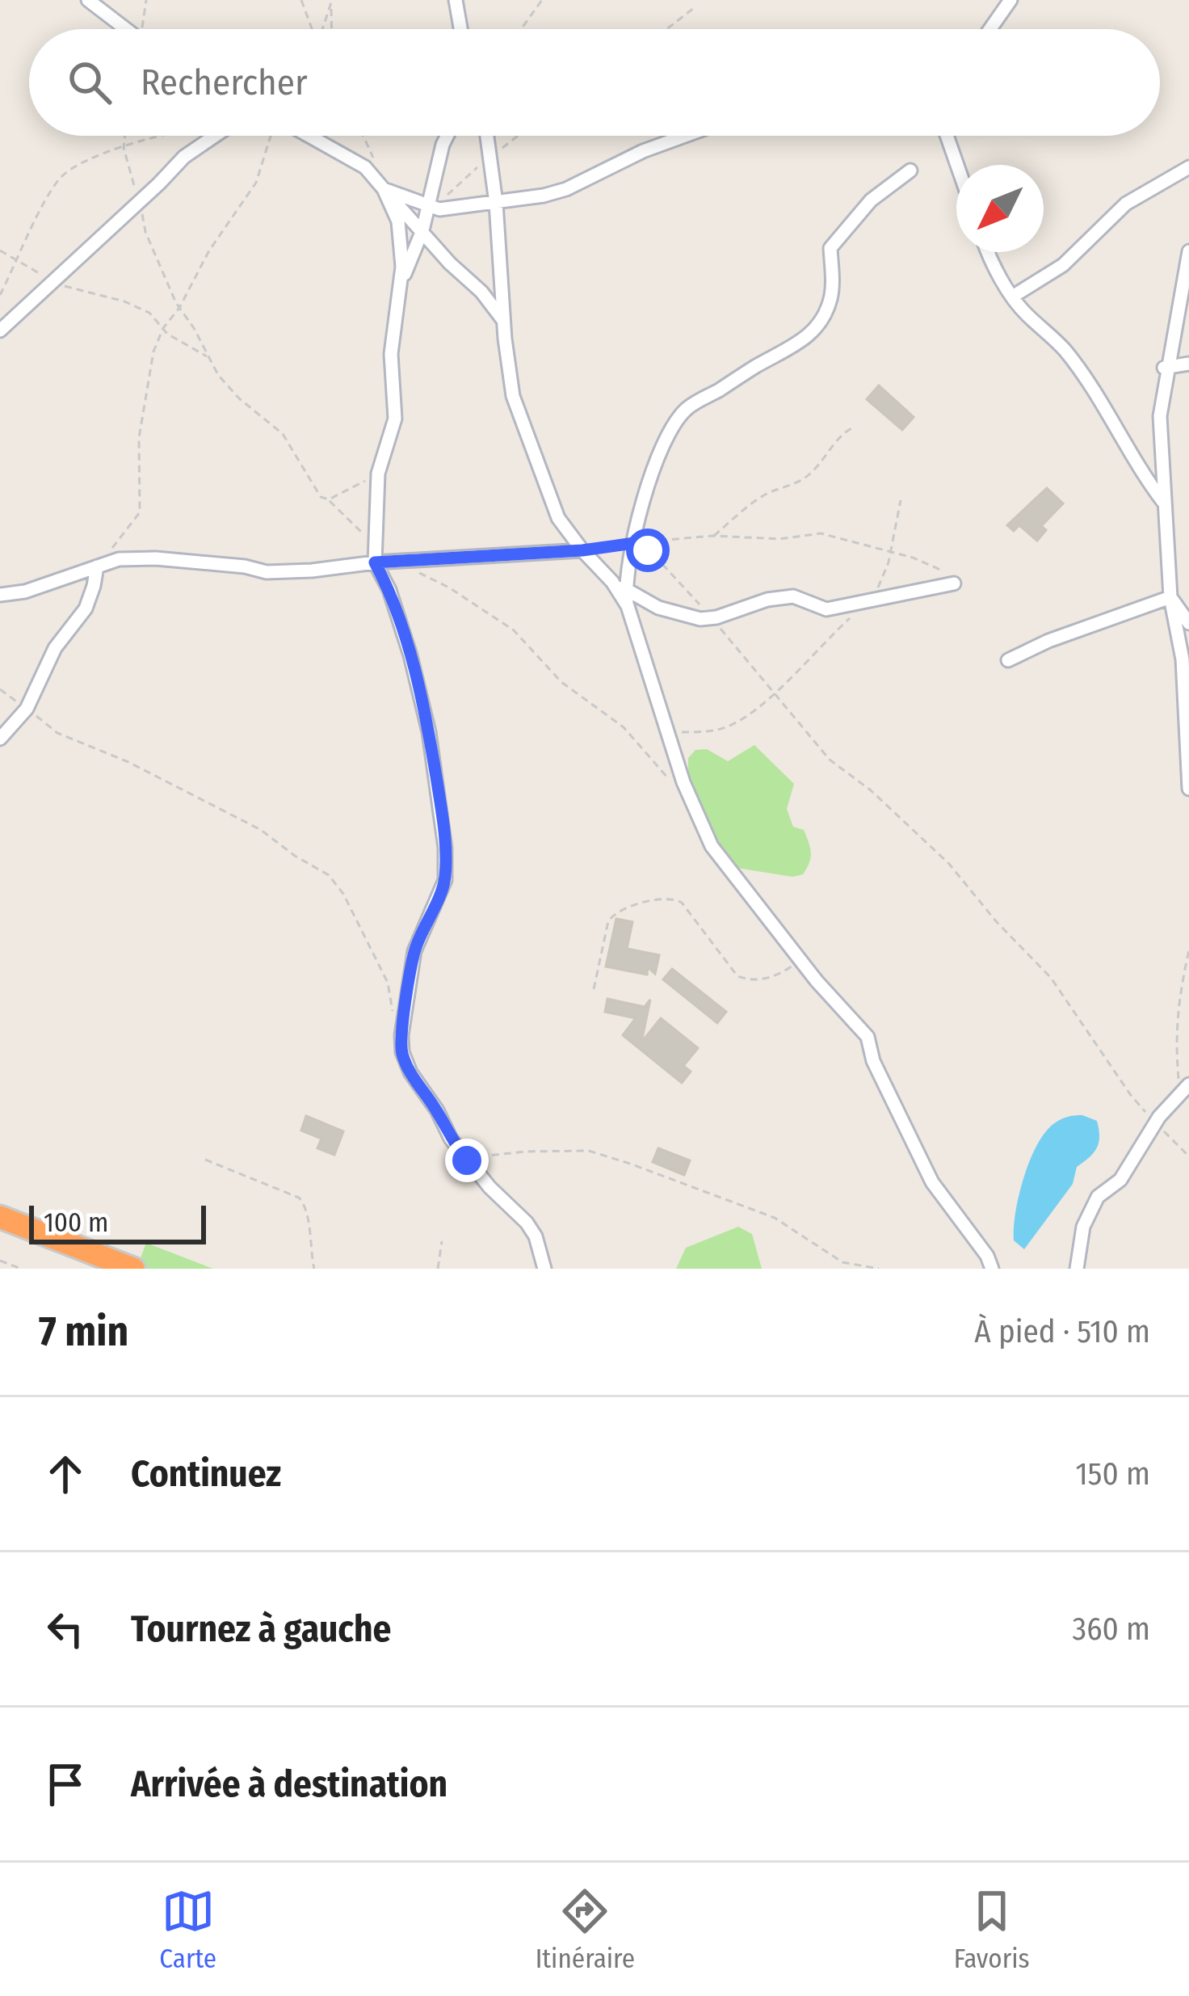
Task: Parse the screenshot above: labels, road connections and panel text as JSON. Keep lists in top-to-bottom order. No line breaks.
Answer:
{"scale_bar":"100 m","north":"bottom left","page":{"search":"Rechercher","scale":"100 m","heading":["7 min","À pied · 510 m"],"list":[["Continuez","150 m"],["Tournez à gauche","360 m"],"Arrivée à destination"],"nav":["Carte","Itinéraire","Favoris"]}}
